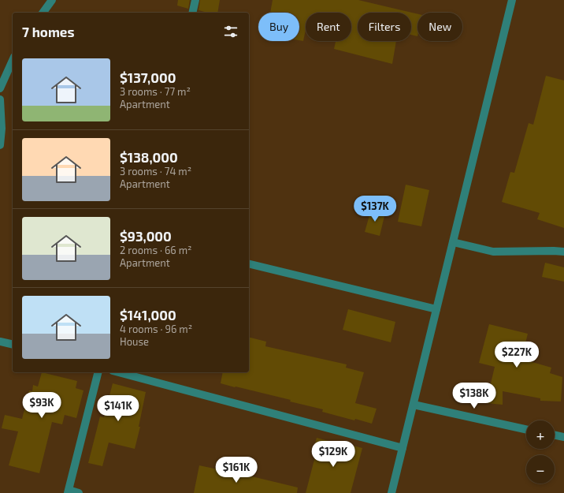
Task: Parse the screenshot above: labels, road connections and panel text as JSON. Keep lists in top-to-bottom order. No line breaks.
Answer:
{"page":{"chip":["Buy","Rent","Filters","New"],"heading":"7 homes","list":[{"name":"$137,000","note":"3 rooms · 77 m² · Apartment"},{"name":"$138,000","note":"3 rooms · 74 m² · Apartment"},{"name":"$93,000","note":"2 rooms · 66 m² · Apartment"},{"name":"$141,000","note":"4 rooms · 96 m² · House"}],"price":["$137K","$227K","$138K","$93K","$141K","$129K","$161K"],"map_buttons":["+","−"]}}
